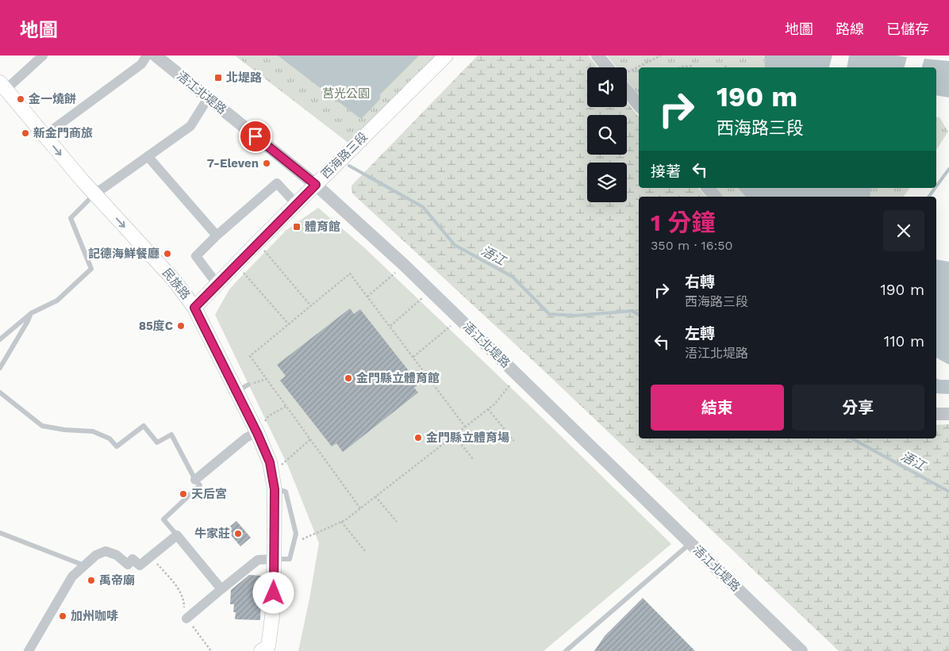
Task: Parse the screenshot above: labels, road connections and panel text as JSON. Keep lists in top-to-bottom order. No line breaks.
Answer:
{"streets":{"main road":["西海路三段","民族路"],"street":["浯江北堤路"]},"crossings":[["浯江北堤路","西海路三段"],["西海路三段","民族路"]],"water":["浯江"],"parks":["莒光公園"],"places":{"transit":["北堤路","體育館"],"other":["金一燒餅","新金門商旅","7-Eleven","記德海鮮餐廳","85度C","金門縣立體育館","金門縣立體育場","天后宮","牛家莊","禹帝廟","加州咖啡"]},"page":{"header":"地圖","nav":["地圖","路線","已儲存"],"turn":["190 m","西海路三段"],"then":"接著","heading":["1 分鐘","350 m · 16:50"],"list":[{"name":"右轉","note":"西海路三段","value":"190 m"},{"name":"左轉","note":"浯江北堤路","value":"110 m"}],"buttons":["結束","分享"]}}
